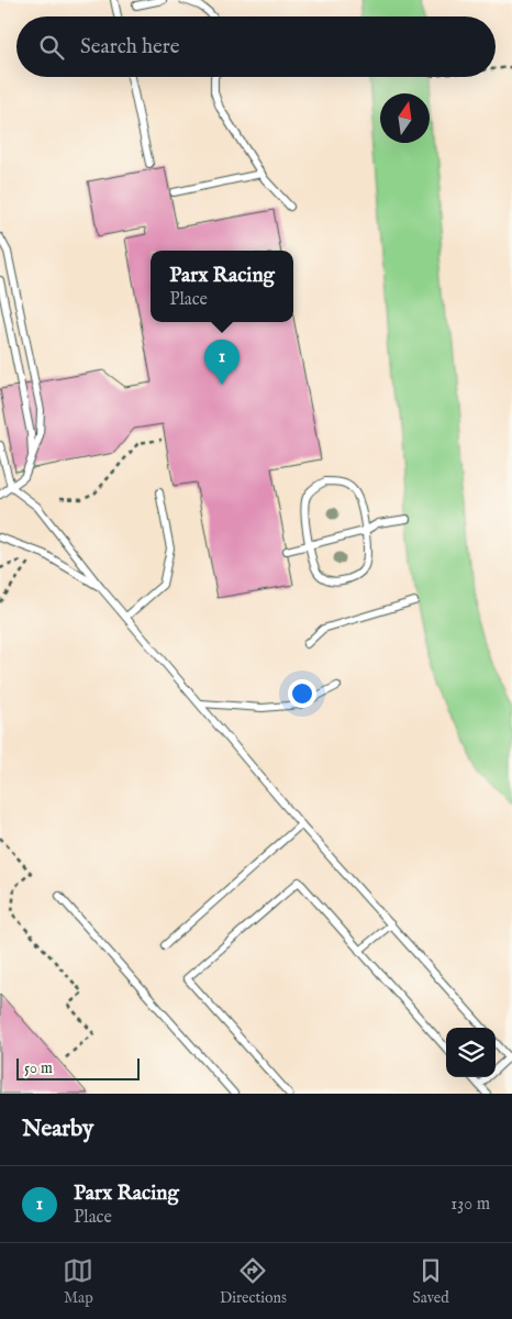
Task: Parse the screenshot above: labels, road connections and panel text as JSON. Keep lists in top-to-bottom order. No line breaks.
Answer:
{"scale_bar":"50 m","north":"top","page":{"search":"Search here","popup":["Parx Racing","Place"],"pins":"1","scale":"50 m","heading":"Nearby","list":[{"mark":"1","name":"Parx Racing","note":"Place","value":"130 m"}],"nav":["Map","Directions","Saved"]}}
